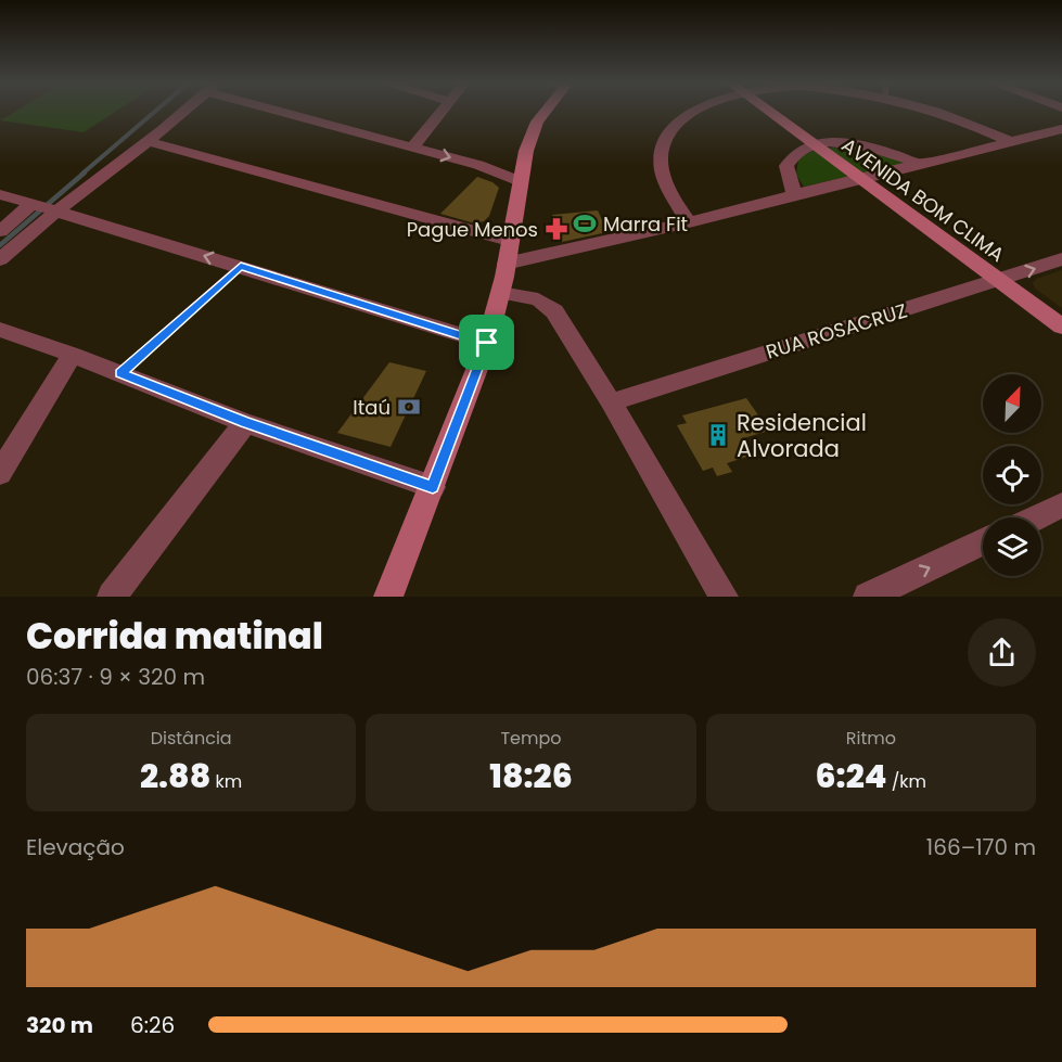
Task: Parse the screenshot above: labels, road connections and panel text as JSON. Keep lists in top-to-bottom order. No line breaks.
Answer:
{"streets":{"main road":["AVENIDA BOM CLIMA"],"street":["RUA ROSACRUZ"]},"crossings":[["AVENIDA BOM CLIMA","RUA ROSACRUZ"]],"places":{"sports":["Marra Fit"],"pharmacy":["Pague Menos"],"bank":["Itaú"],"building":["Residencial Alvorada"]},"north":"top right","page":{"heading":["Corrida matinal","06:37 · 9 × 320 m"],"stats":[["Distância","2.88 km"],["Tempo","18:26"],["Ritmo","6:24 /km"]],"chart":["Elevação","166–170 m"],"list":[{"name":"320 m","note":"6:26"}]}}
